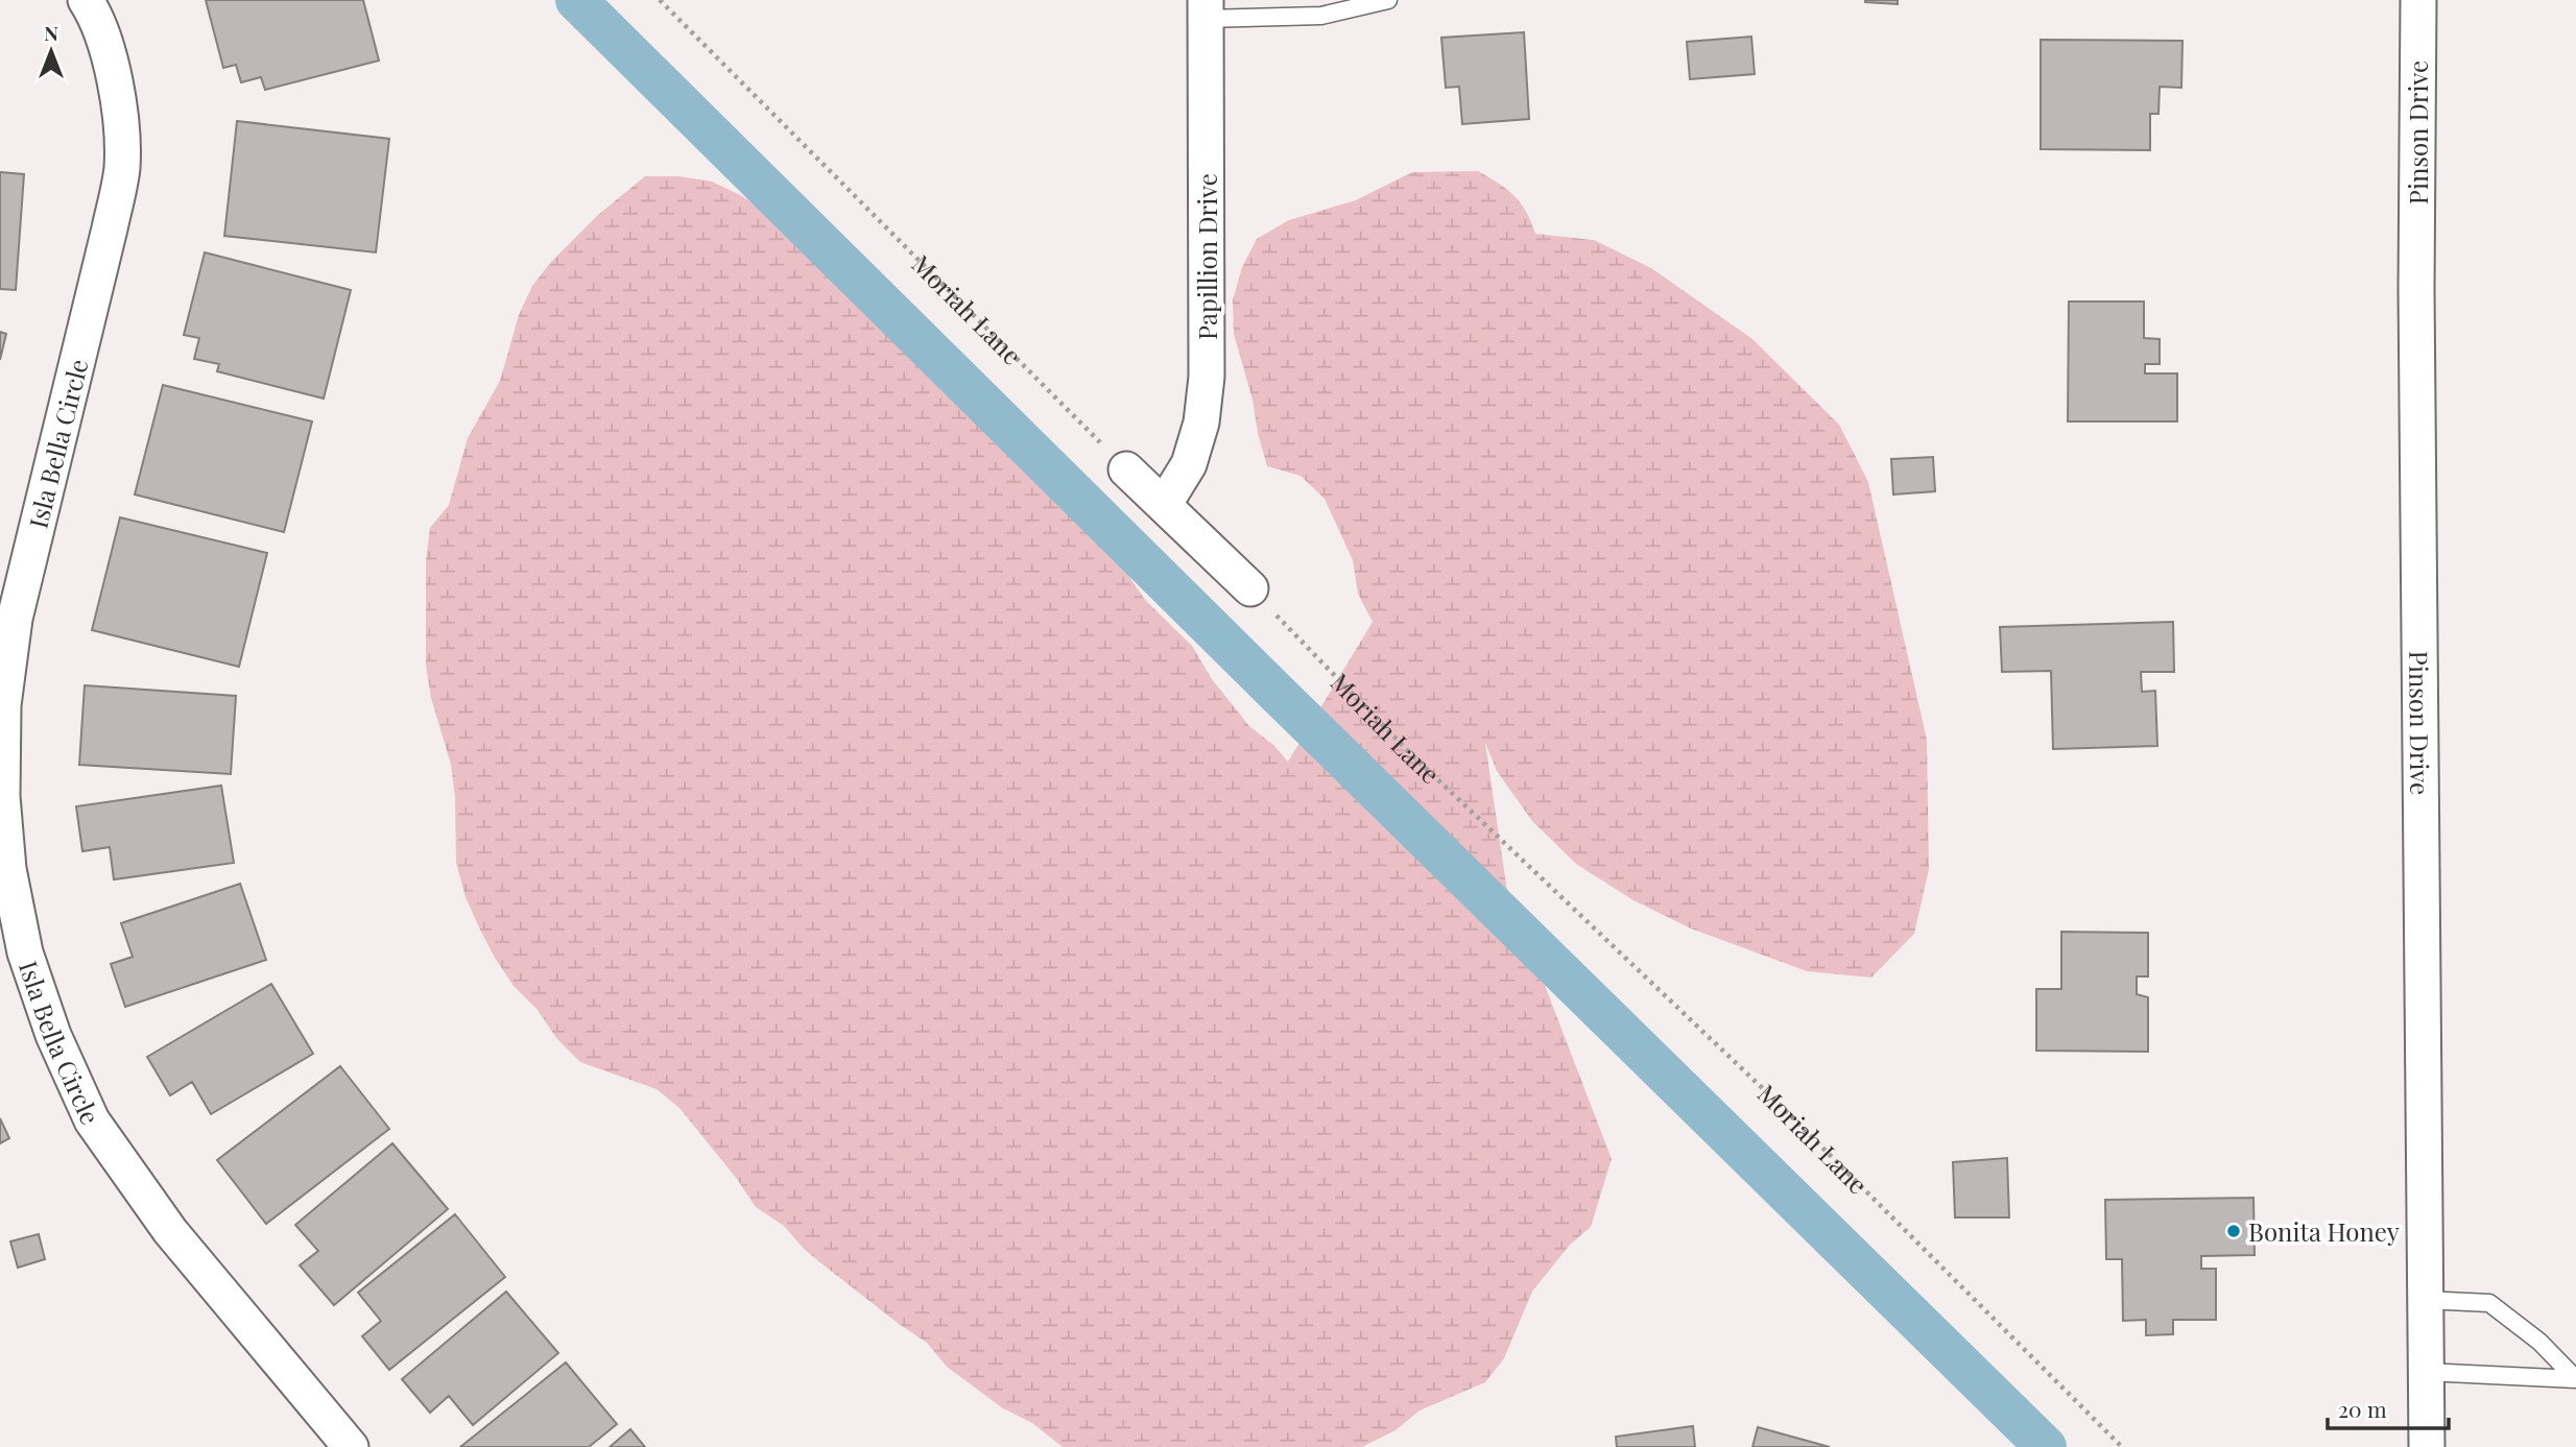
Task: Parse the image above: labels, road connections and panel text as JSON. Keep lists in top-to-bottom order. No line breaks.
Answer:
{"streets":{"street":["Pinson Drive","Papillion Drive","Isla Bella Circle"],"path":["Moriah Lane"]},"places":["Bonita Honey"],"scale_bar":"20 m","north":"top"}
